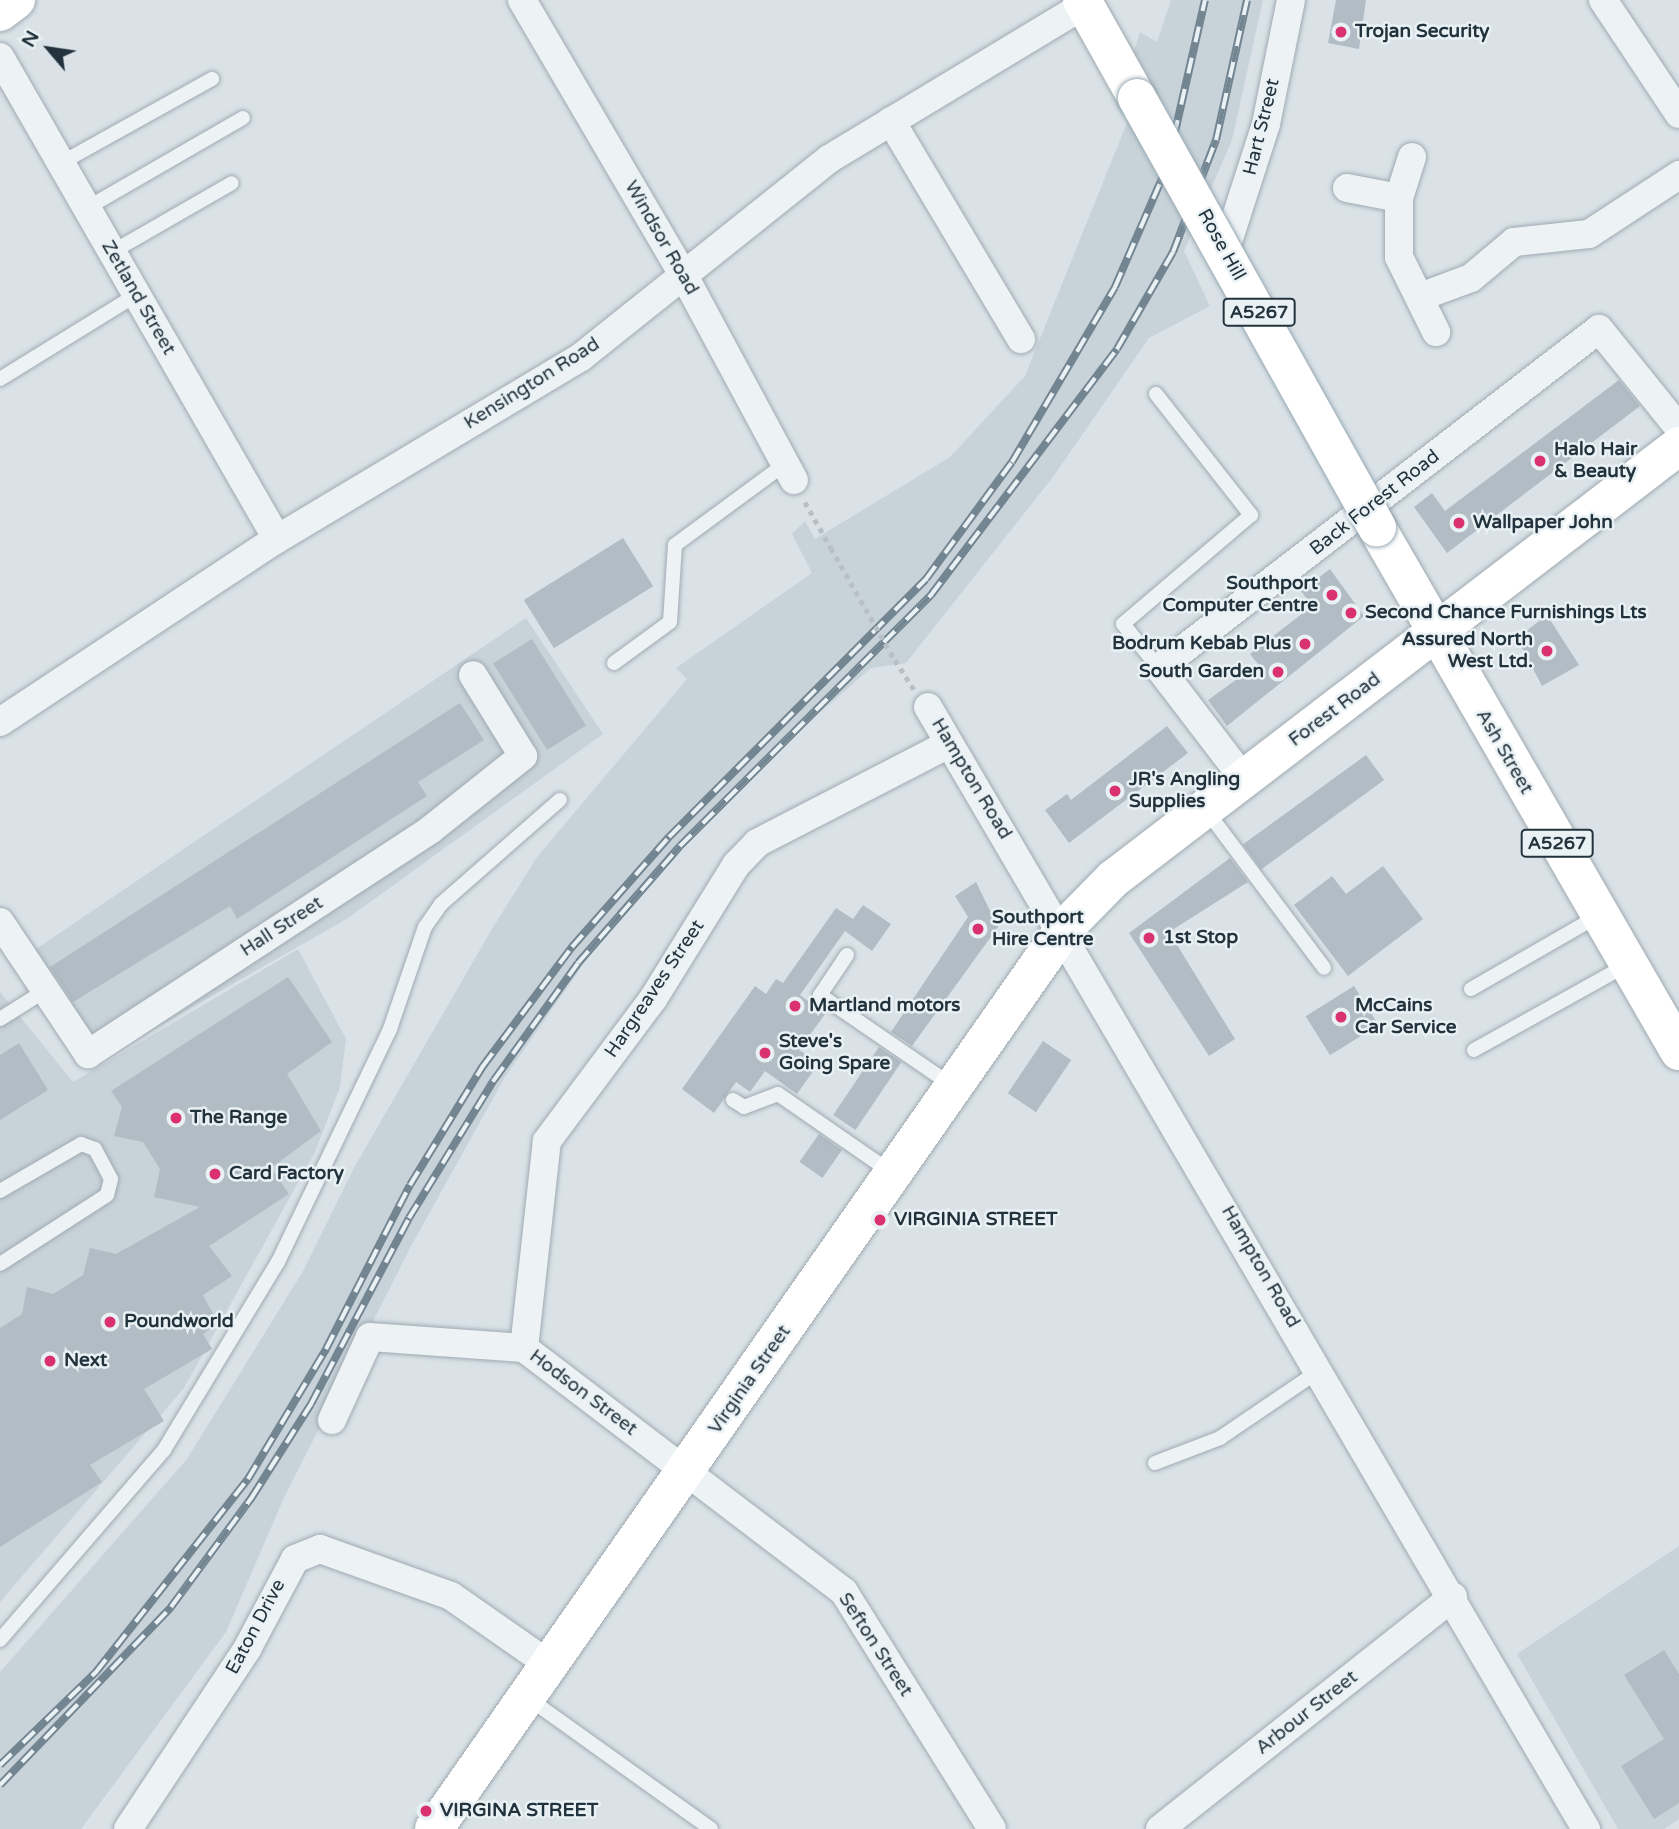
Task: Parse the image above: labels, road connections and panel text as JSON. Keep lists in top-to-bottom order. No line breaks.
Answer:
{"streets":{"street":["Hart Street","Windsor Road","Rose Hill","Zetland Street","A5267","Kensington Road","Back Forest Road","Forest Road","Ash Street","Hampton Road","Hall Street","Hargreaves Street","Virginia Street","Hodson Street","Eaton Drive","Sefton Street","Arbour Street"]},"crossings":[["Hart Street","Rose Hill"],["Windsor Road","Kensington Road"],["Rose Hill","Kensington Road"],["Rose Hill","Forest Road"],["Rose Hill","Ash Street"],["Zetland Street","Kensington Road"],["Forest Road","Ash Street"],["Forest Road","Hampton Road"],["Forest Road","Virginia Street"],["Hampton Road","Hargreaves Street"],["Hampton Road","Virginia Street"],["Hampton Road","Arbour Street"],["Hargreaves Street","Hodson Street"],["Virginia Street","Hodson Street"],["Virginia Street","Eaton Drive"],["Virginia Street","Sefton Street"],["Hodson Street","Sefton Street"]],"places":["Trojan Security","Halo Hair & Beauty","Wallpaper John","Southport Computer Centre","Second Chance Furnishings Lts","Bodrum Kebab Plus","Assured North West Ltd.","South Garden","JR's Angling Supplies","Southport Hire Centre","1st Stop","Martland motors","McCains Car Service","Steve's Going Spare","The Range","Card Factory","VIRGINIA STREET","Poundworld","Next","VIRGINA STREET"],"north":"top left"}
